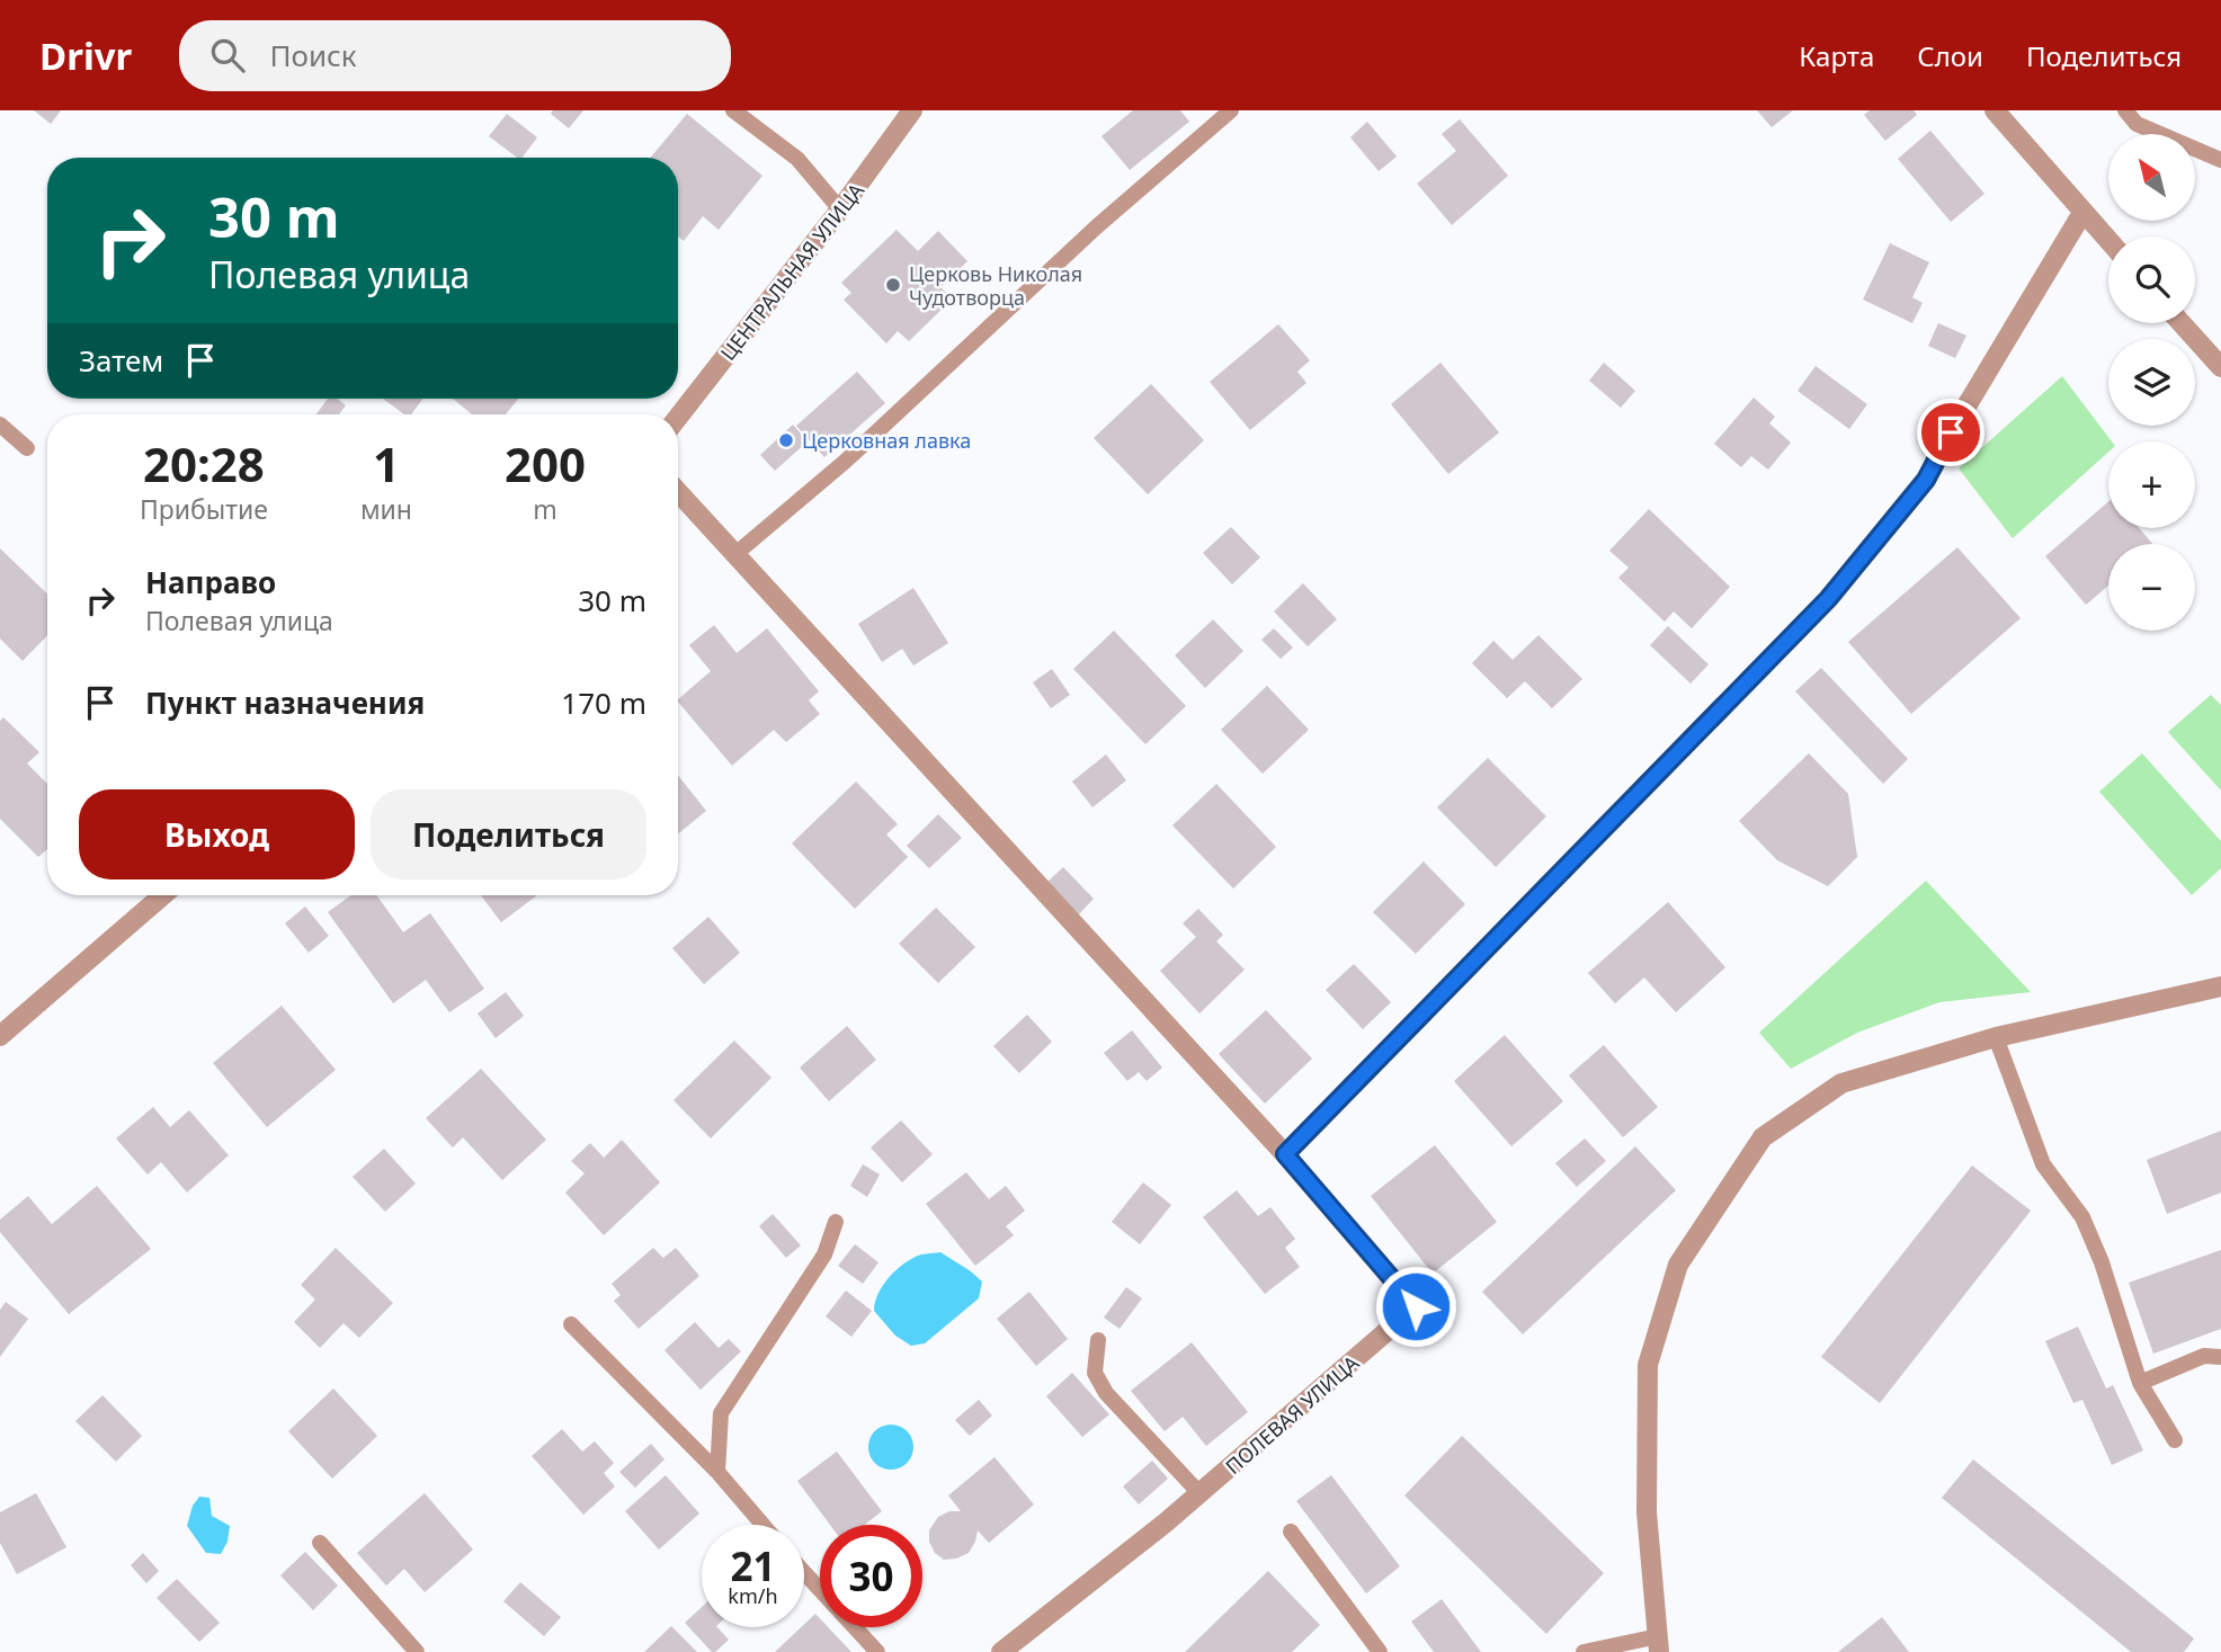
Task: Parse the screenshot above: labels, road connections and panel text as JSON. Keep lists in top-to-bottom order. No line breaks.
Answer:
{"streets":{"street":["ЦЕНТРАЛЬНАЯ УЛИЦА","ПОЛЕВАЯ УЛИЦА"]},"places":["Церковь Николая Чудотворца","Церковная лавка"],"north":"top left","page":{"header":"Drivr","search":"Поиск","nav":["Карта","Слои","Поделиться"],"map_buttons":["+","−"],"turn":["30 m","Полевая улица"],"then":"Затем","eta":["20:28","Прибытие","1","мин","200","m"],"list":[{"name":"Направо","note":"Полевая улица","value":"30 m"},{"name":"Пункт назначения","value":"170 m"}],"buttons":["Выход","Поделиться"],"speed":"21 km/h","limit":"30"}}
